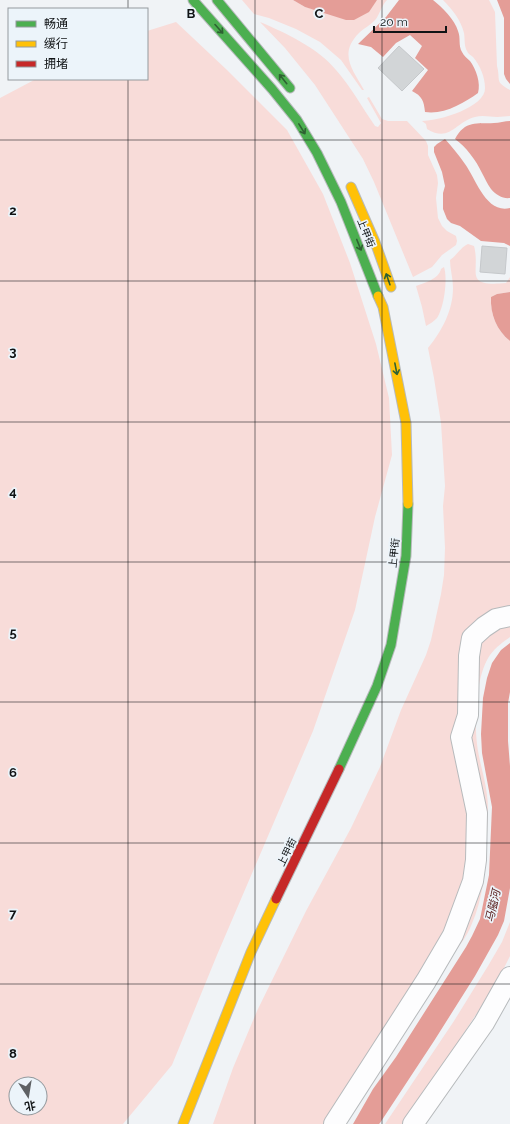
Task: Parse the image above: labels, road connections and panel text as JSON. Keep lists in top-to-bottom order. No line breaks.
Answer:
{"streets":{"street":["上甲街"]},"water":["马隘河"],"legend":["畅通","缓行","拥堵"],"scale_bar":"20 m","north":"bottom","grid":{"columns":["B","C"],"rows":["2","3","4","5","6","7","8"]}}
